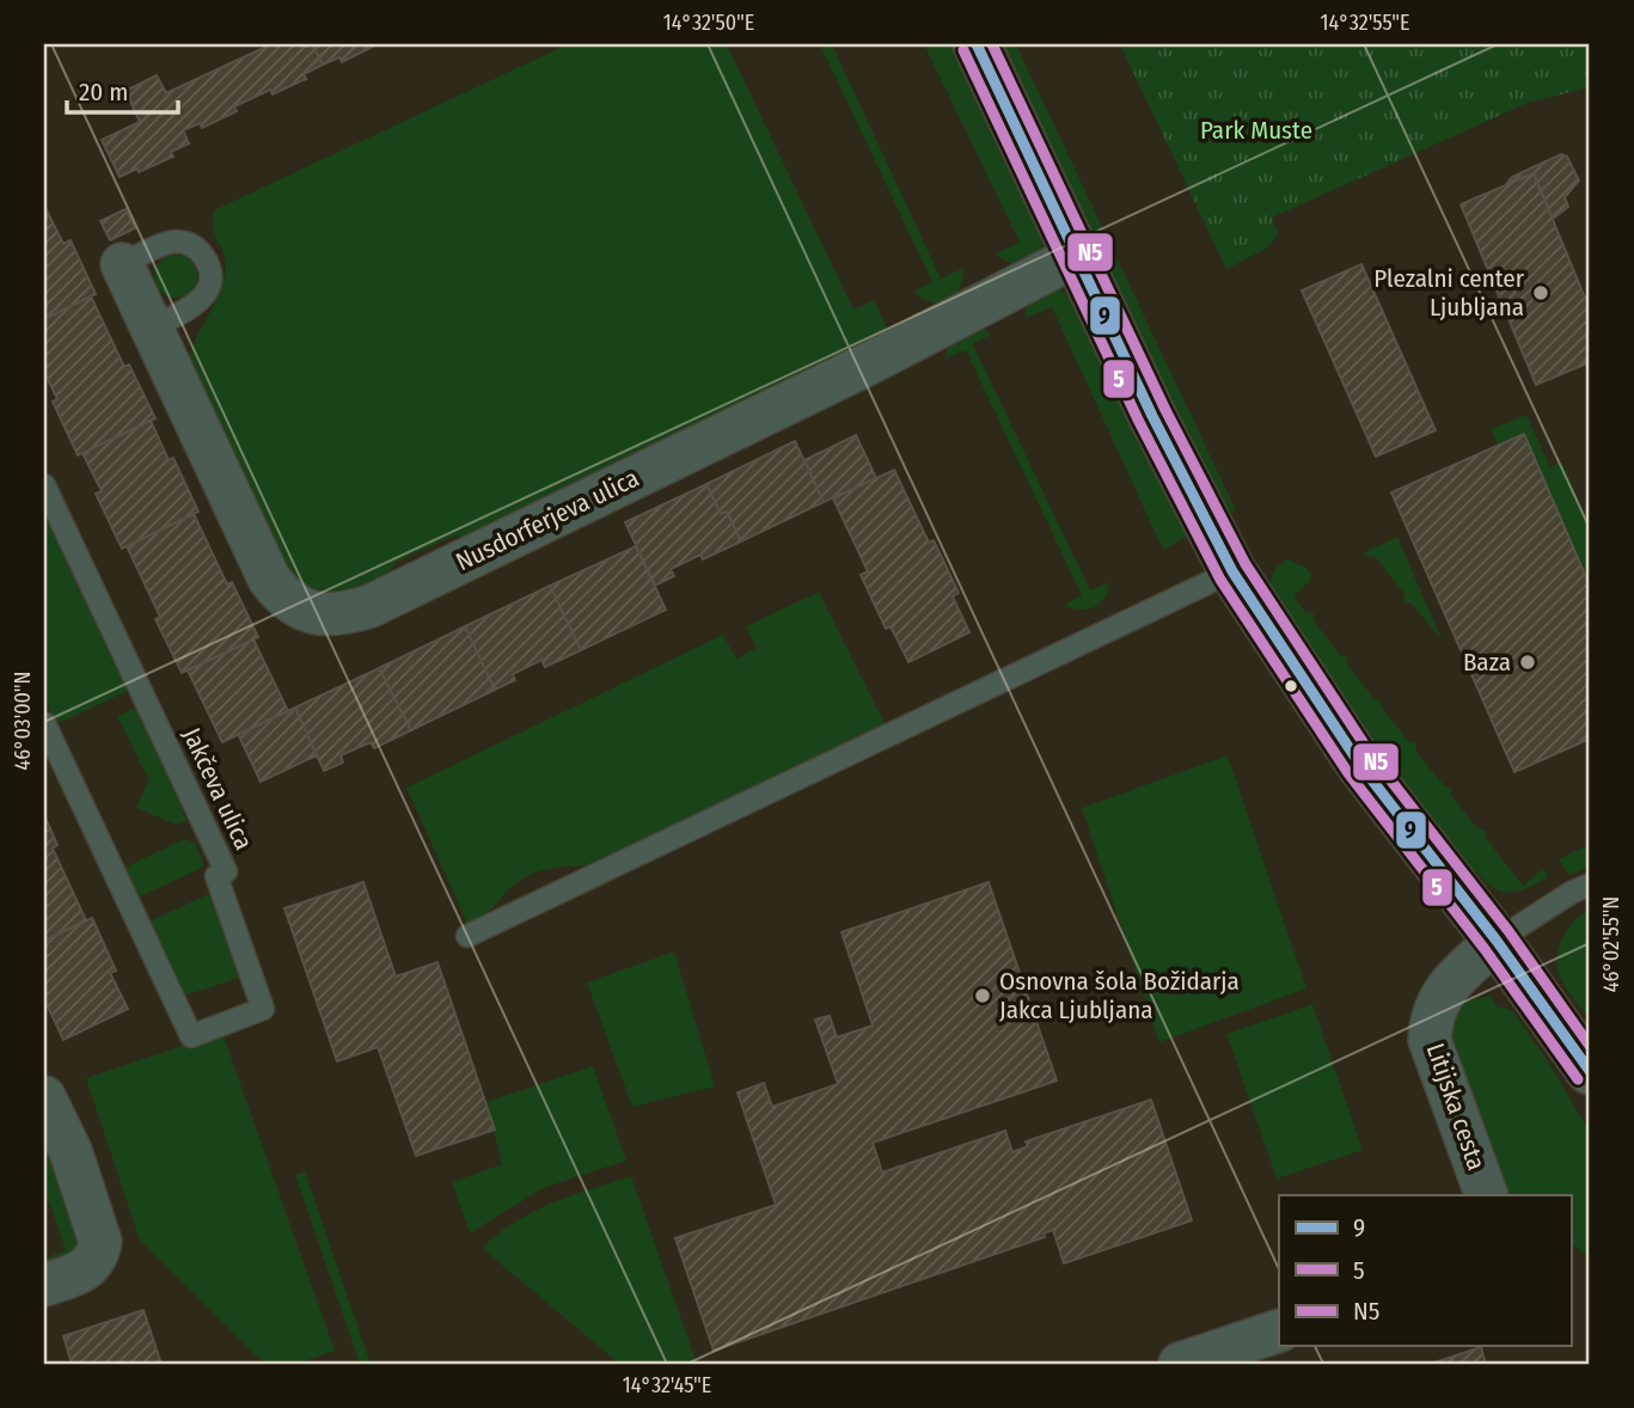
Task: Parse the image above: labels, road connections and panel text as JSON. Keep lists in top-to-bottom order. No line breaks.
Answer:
{"streets":{"street":["Nusdorferjeva ulica","Litijska cesta"],"lane":["Jakčeva ulica"]},"parks":["Park Muste"],"places":["Plezalni center Ljubljana","Baza","Osnovna šola Božidarja Jakca Ljubljana"],"lines":["transit line 9","transit line N5","transit line 5"],"legend":["9","5","N5"],"scale_bar":"20 m","coordinates":["14°32'50\"E","14°32'55\"E","46°03'00\"N","46°02'55\"N","14°32'45\"E"]}
